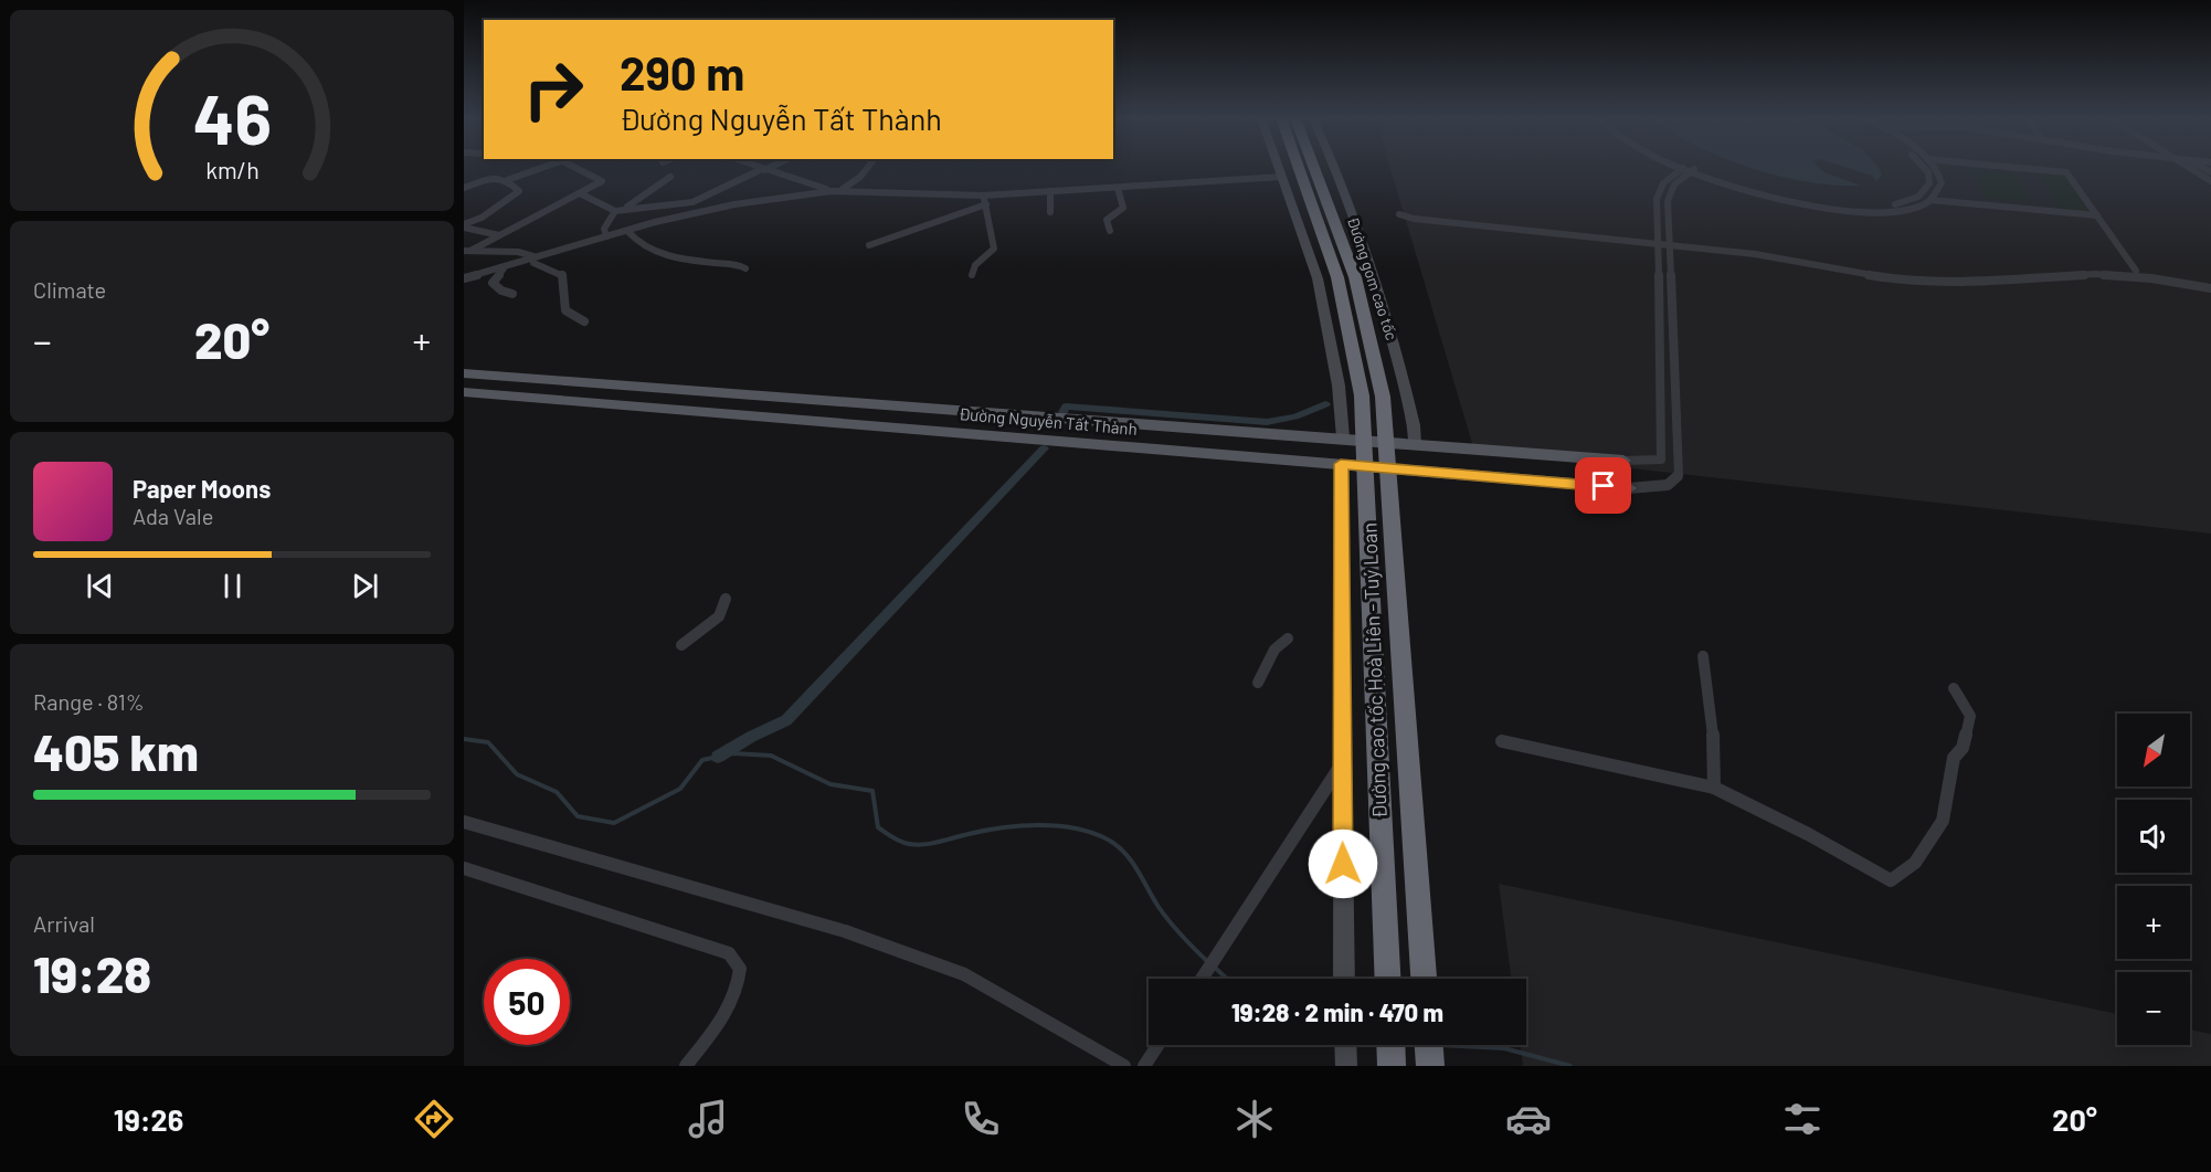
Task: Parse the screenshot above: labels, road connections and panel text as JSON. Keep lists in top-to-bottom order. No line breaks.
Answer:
{"streets":{"highway":["Đường cao tốc Hoà Liên - Tuý Loan"],"main road":["Đường gom cao tốc","Đường Nguyễn Tất Thành"]},"crossings":[["Đường gom cao tốc","Đường Nguyễn Tất Thành"]],"north":"bottom left","page":{"turn":["290 m","Đường Nguyễn Tất Thành"],"tile":["Climate",["Range · 81%","405 km"],["Arrival","19:28"]],"heat":["−","20°","+"],"song":["Paper Moons","Ada Vale"],"map_buttons":["+","−"],"limit":"50","trip":"19:28 · 2 min · 470 m","tabs":["19:26","20°"],"gauge":["46","km/h"]}}
